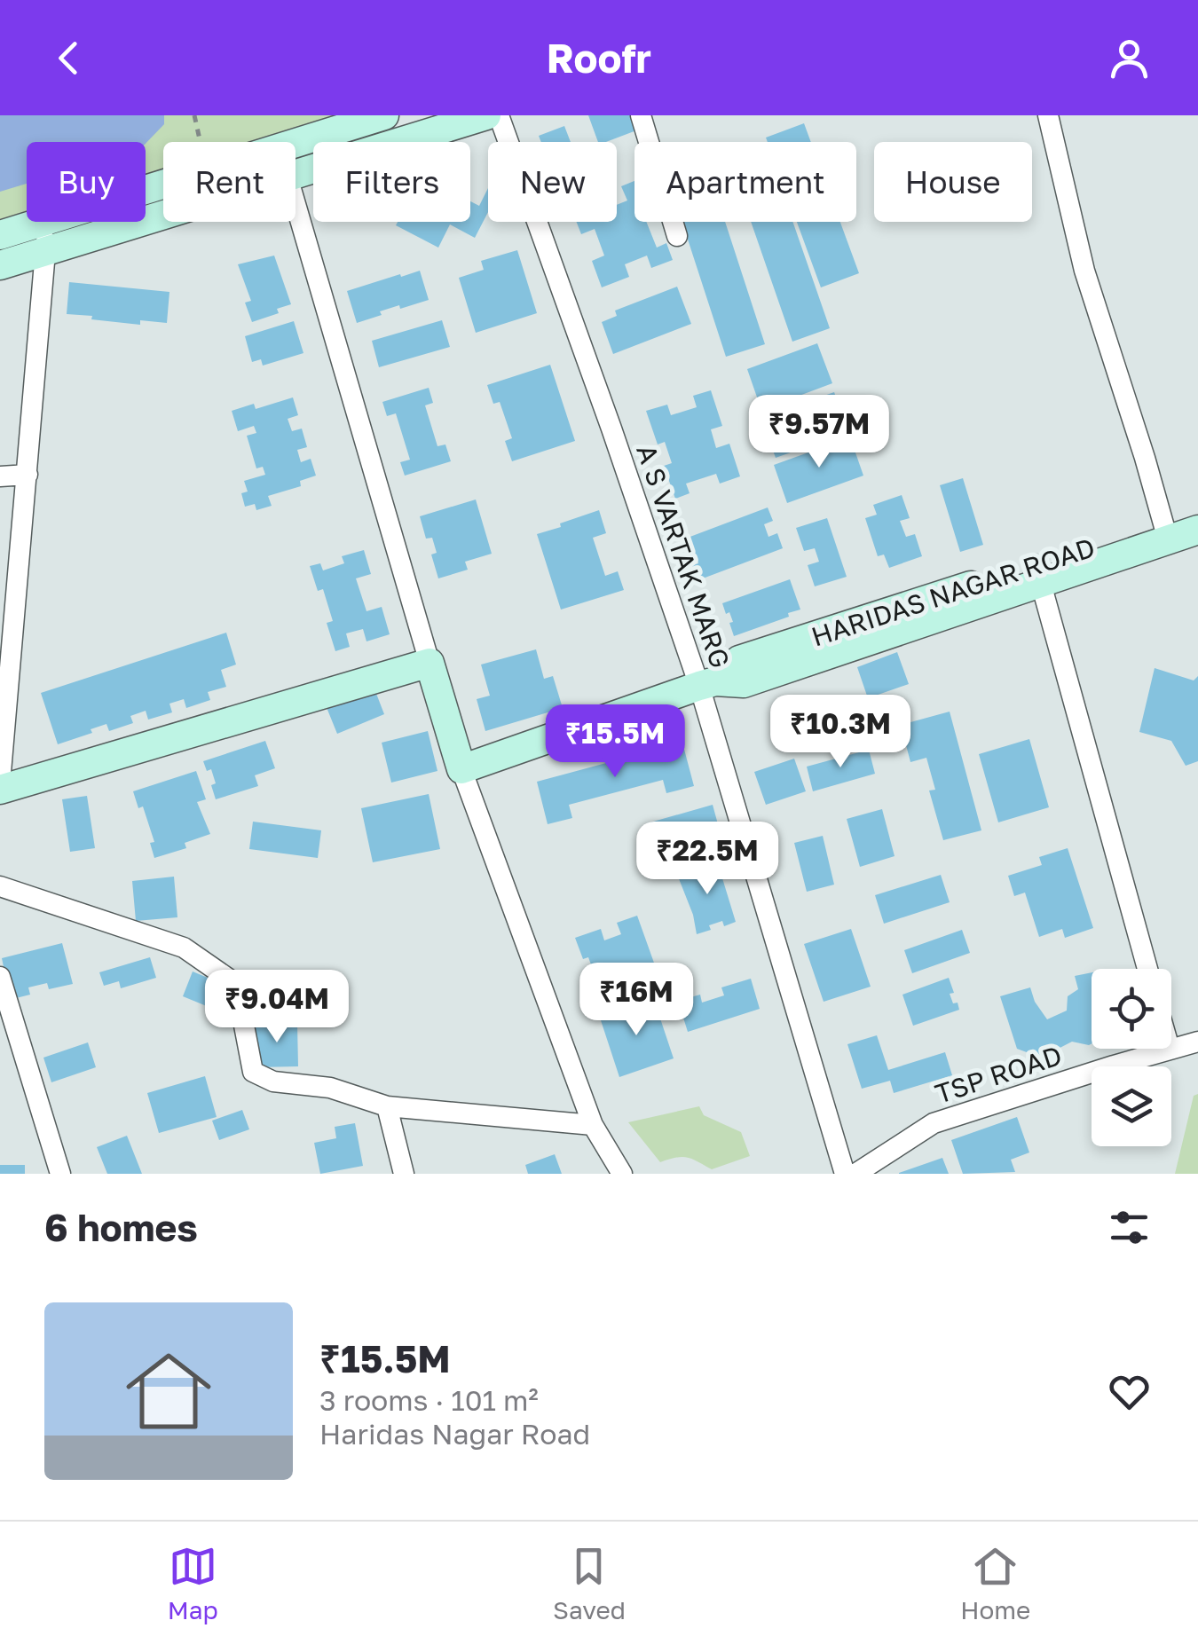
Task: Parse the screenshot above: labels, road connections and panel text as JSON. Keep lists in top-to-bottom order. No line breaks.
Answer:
{"streets":{"street":["A S VARTAK MARG","HARIDAS NAGAR ROAD","TSP ROAD"]},"crossings":[["A S VARTAK MARG","HARIDAS NAGAR ROAD"]],"page":{"header":"Roofr","chip":["Buy","Rent","Filters","New","Apartment","House"],"price":["₹9.57M","₹10.3M","₹15.5M","₹22.5M","₹16M","₹9.04M"],"heading":"6 homes","list":[{"name":"₹15.5M","note":"3 rooms · 101 m² · Haridas Nagar Road"}],"tabs":["Map","Saved","Home"]}}
